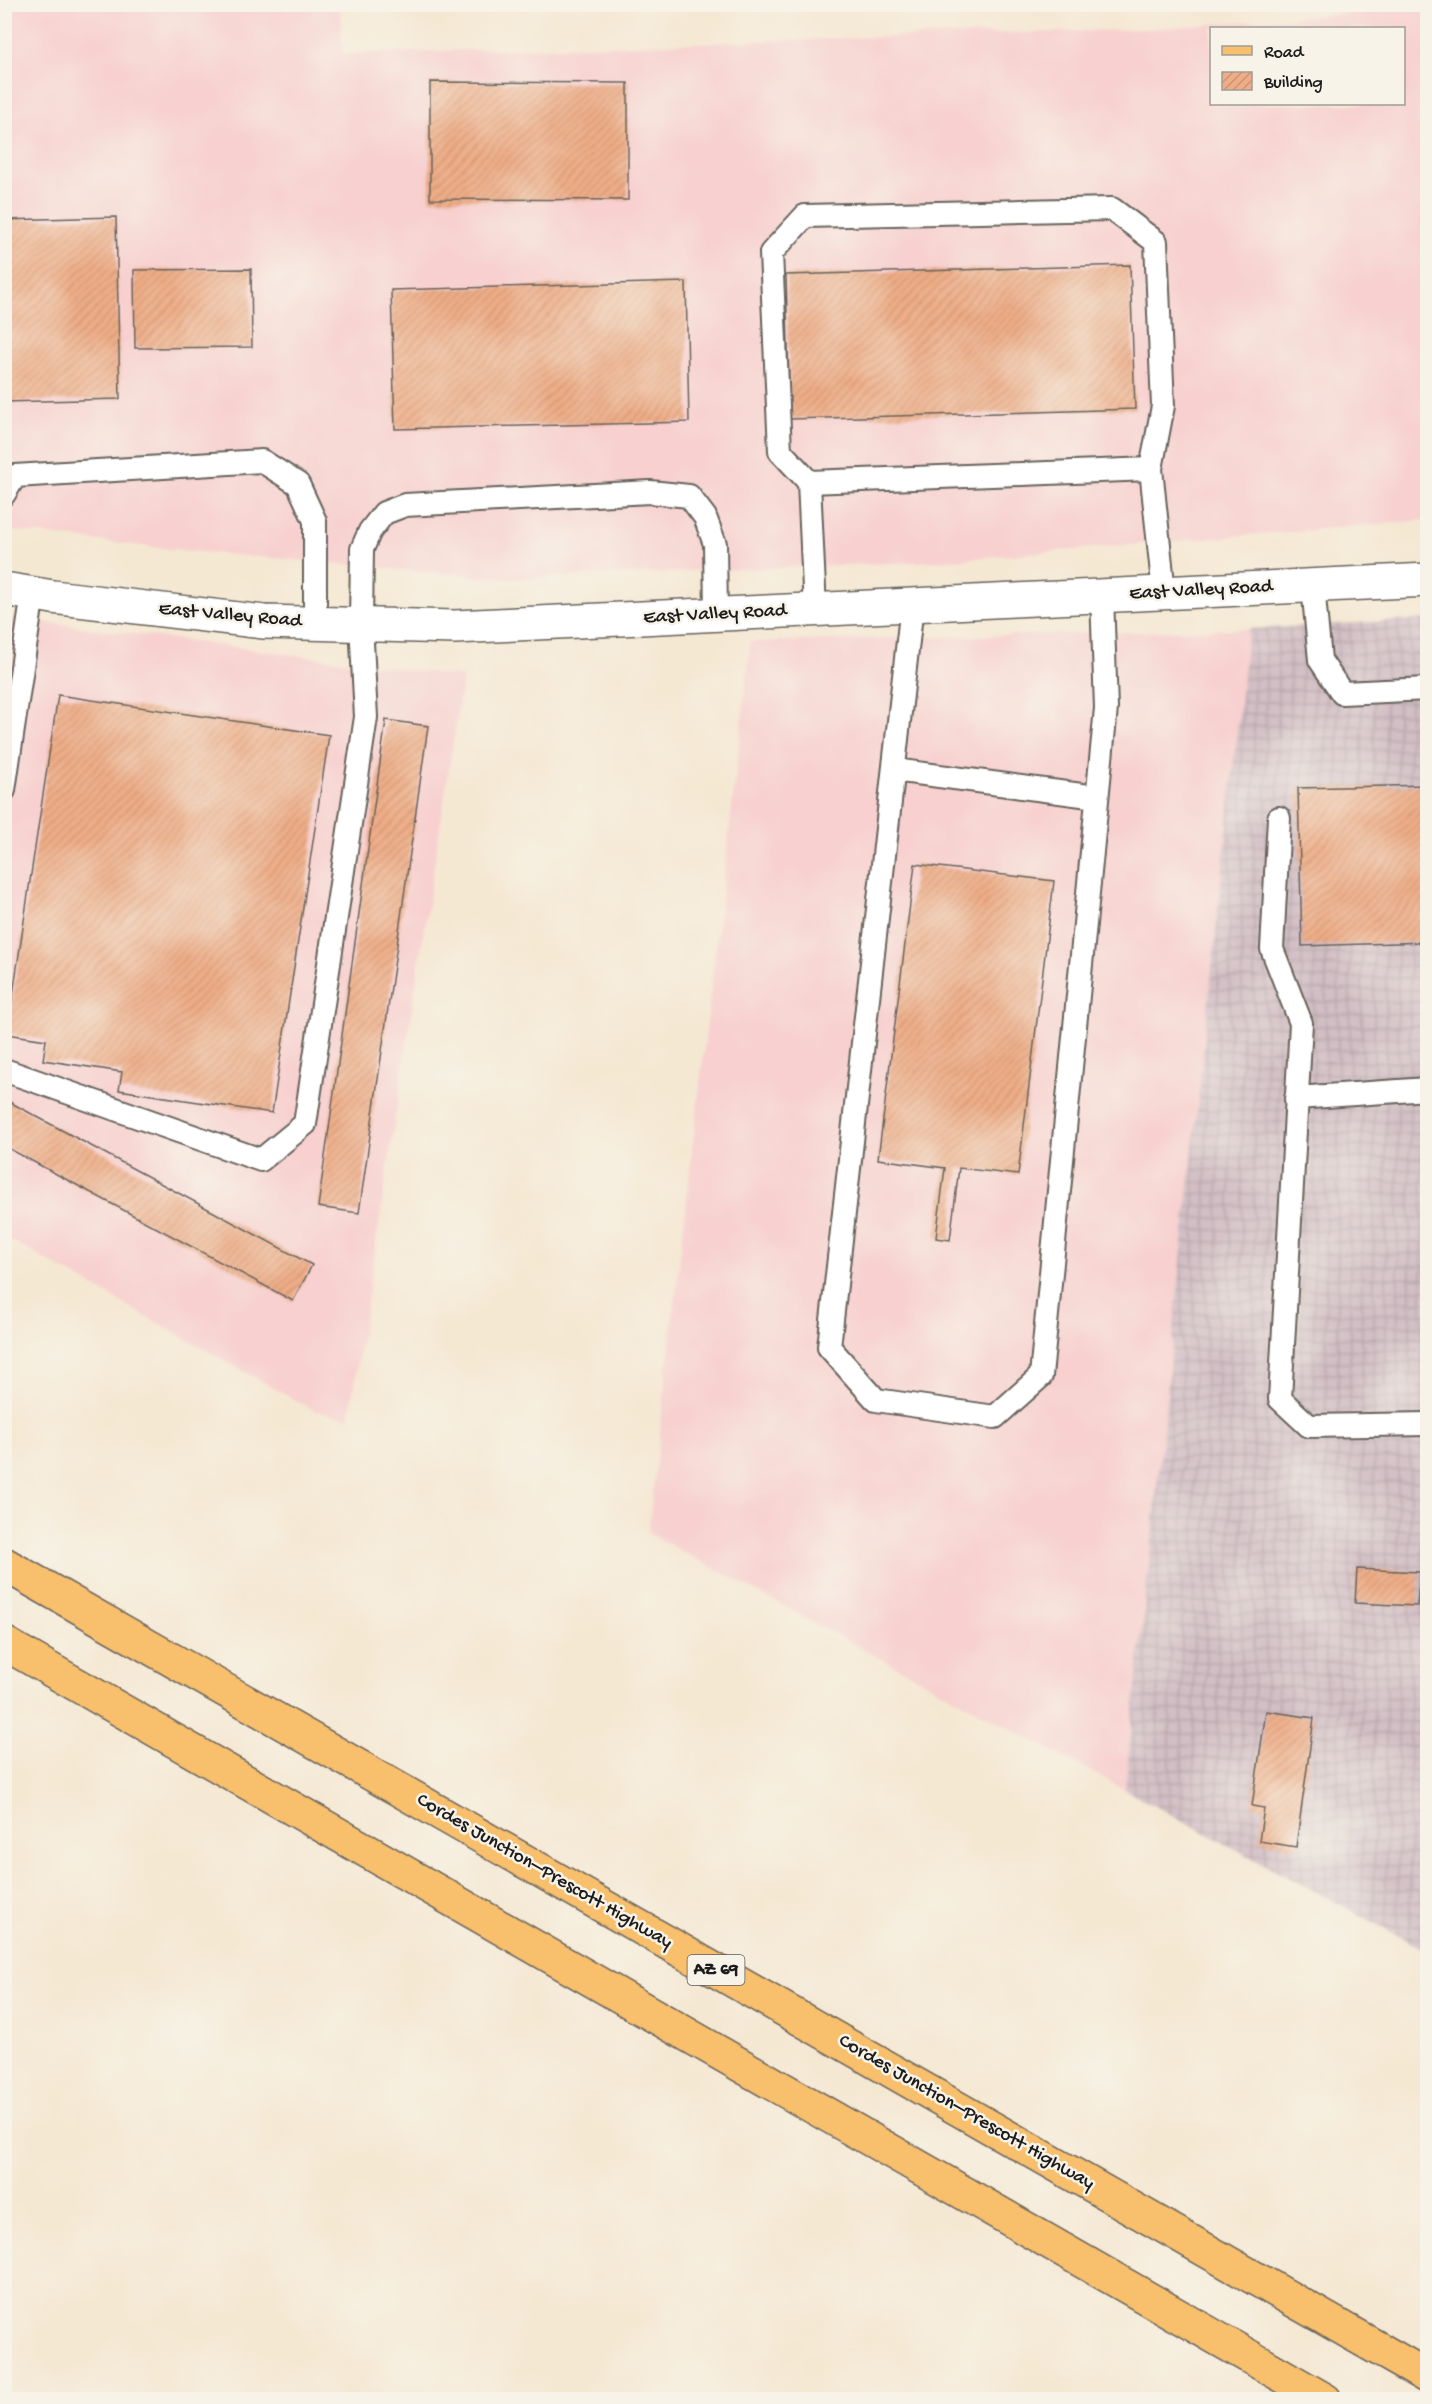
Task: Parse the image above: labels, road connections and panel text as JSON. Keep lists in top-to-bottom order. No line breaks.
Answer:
{"streets":{"main road":["Cordes Junction–Prescott Highway","AZ 69"],"street":["East Valley Road"]},"legend":["Road","Building"]}
